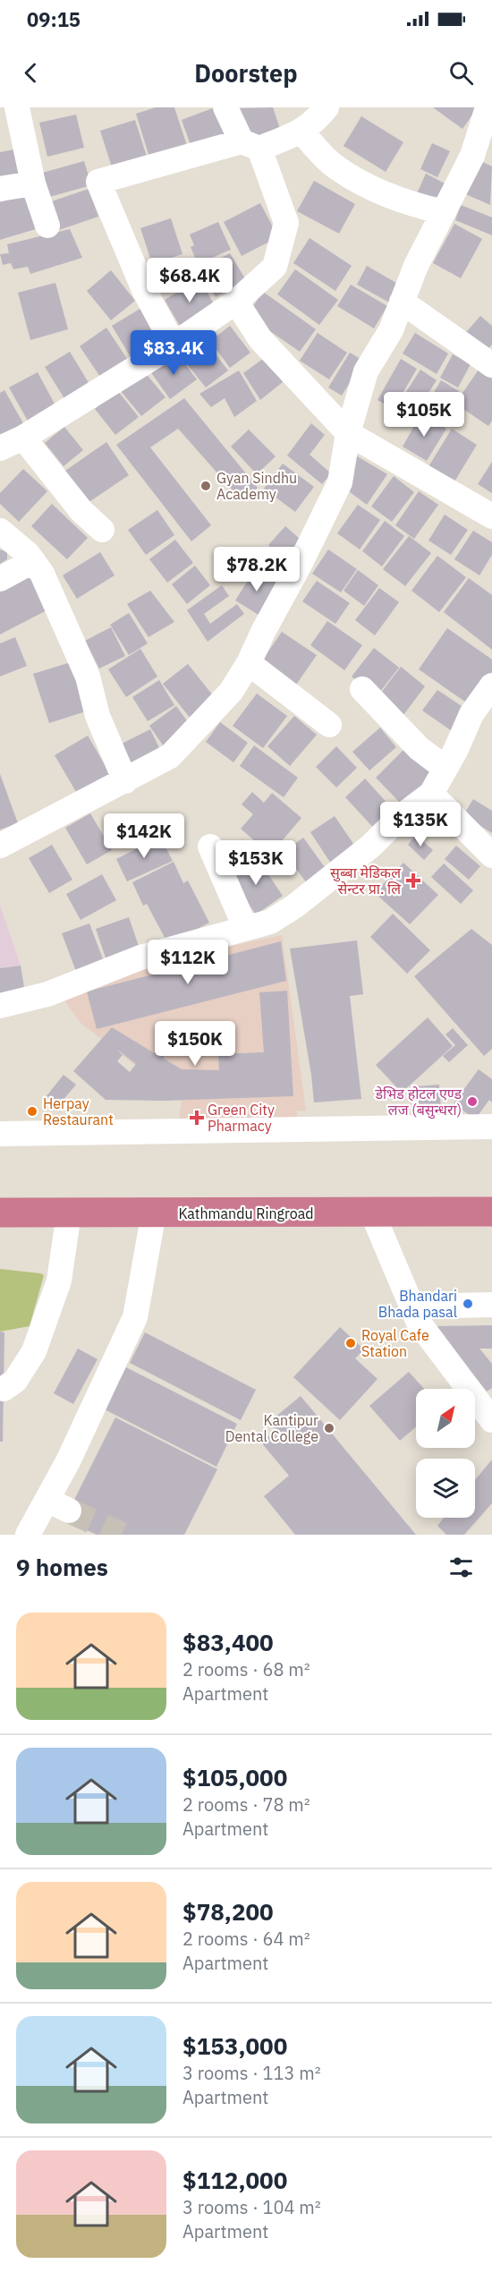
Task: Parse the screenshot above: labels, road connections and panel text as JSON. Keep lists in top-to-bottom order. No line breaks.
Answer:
{"streets":{"highway":["Kathmandu Ringroad"]},"places":{"other":["Gyan Sindhu Academy","डेभिड होटल एण्ड लज (बसुन्धरा)","Herpay Restaurant","Bhandari Bhada pasal","Royal Cafe Station","Kantipur Dental College"],"health":["सुब्बा मेडिकल सेन्टर प्रा. लि","Green City Pharmacy"]},"north":"top right","page":{"status":"09:15","header":"Doorstep","price":["$68.4K","$83.4K","$105K","$78.2K","$135K","$142K","$153K","$112K","$150K"],"heading":"9 homes","list":[{"name":"$83,400","note":"2 rooms · 68 m² · Apartment"},{"name":"$105,000","note":"2 rooms · 78 m² · Apartment"},{"name":"$78,200","note":"2 rooms · 64 m² · Apartment"},{"name":"$153,000","note":"3 rooms · 113 m² · Apartment"},{"name":"$112,000","note":"3 rooms · 104 m² · Apartment"}]}}
